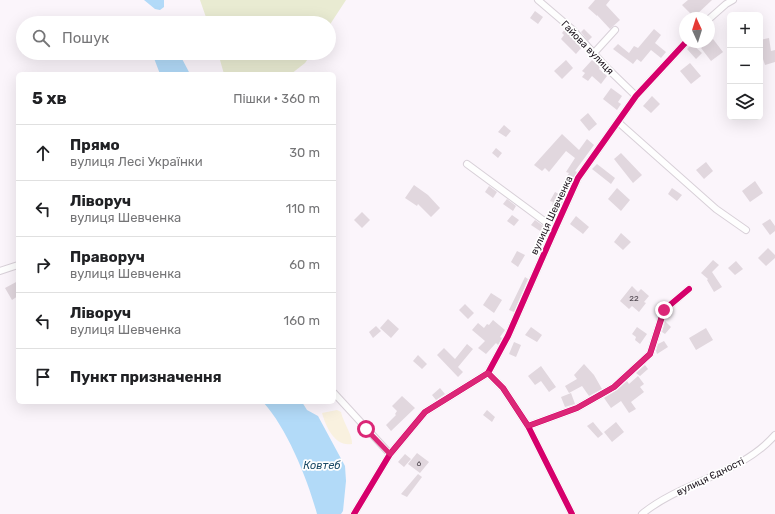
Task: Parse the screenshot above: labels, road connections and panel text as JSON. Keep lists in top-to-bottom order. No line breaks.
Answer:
{"streets":{"street":["Гайова вулиця","вулиця Шевченка","вулиця Єдності"]},"crossings":[["Гайова вулиця","вулиця Шевченка"]],"water":["Ковтеб"],"house_numbers":["22","6"],"north":"top","page":{"map_buttons":["+","−"],"search":"Пошук","heading":["5 хв","Пішки · 360 m"],"list":[["Прямо","вулиця Лесі Українки","30 m"],["Ліворуч","вулиця Шевченка","110 m"],["Праворуч","вулиця Шевченка","60 m"],["Ліворуч","вулиця Шевченка","160 m"],"Пункт призначення"]}}
